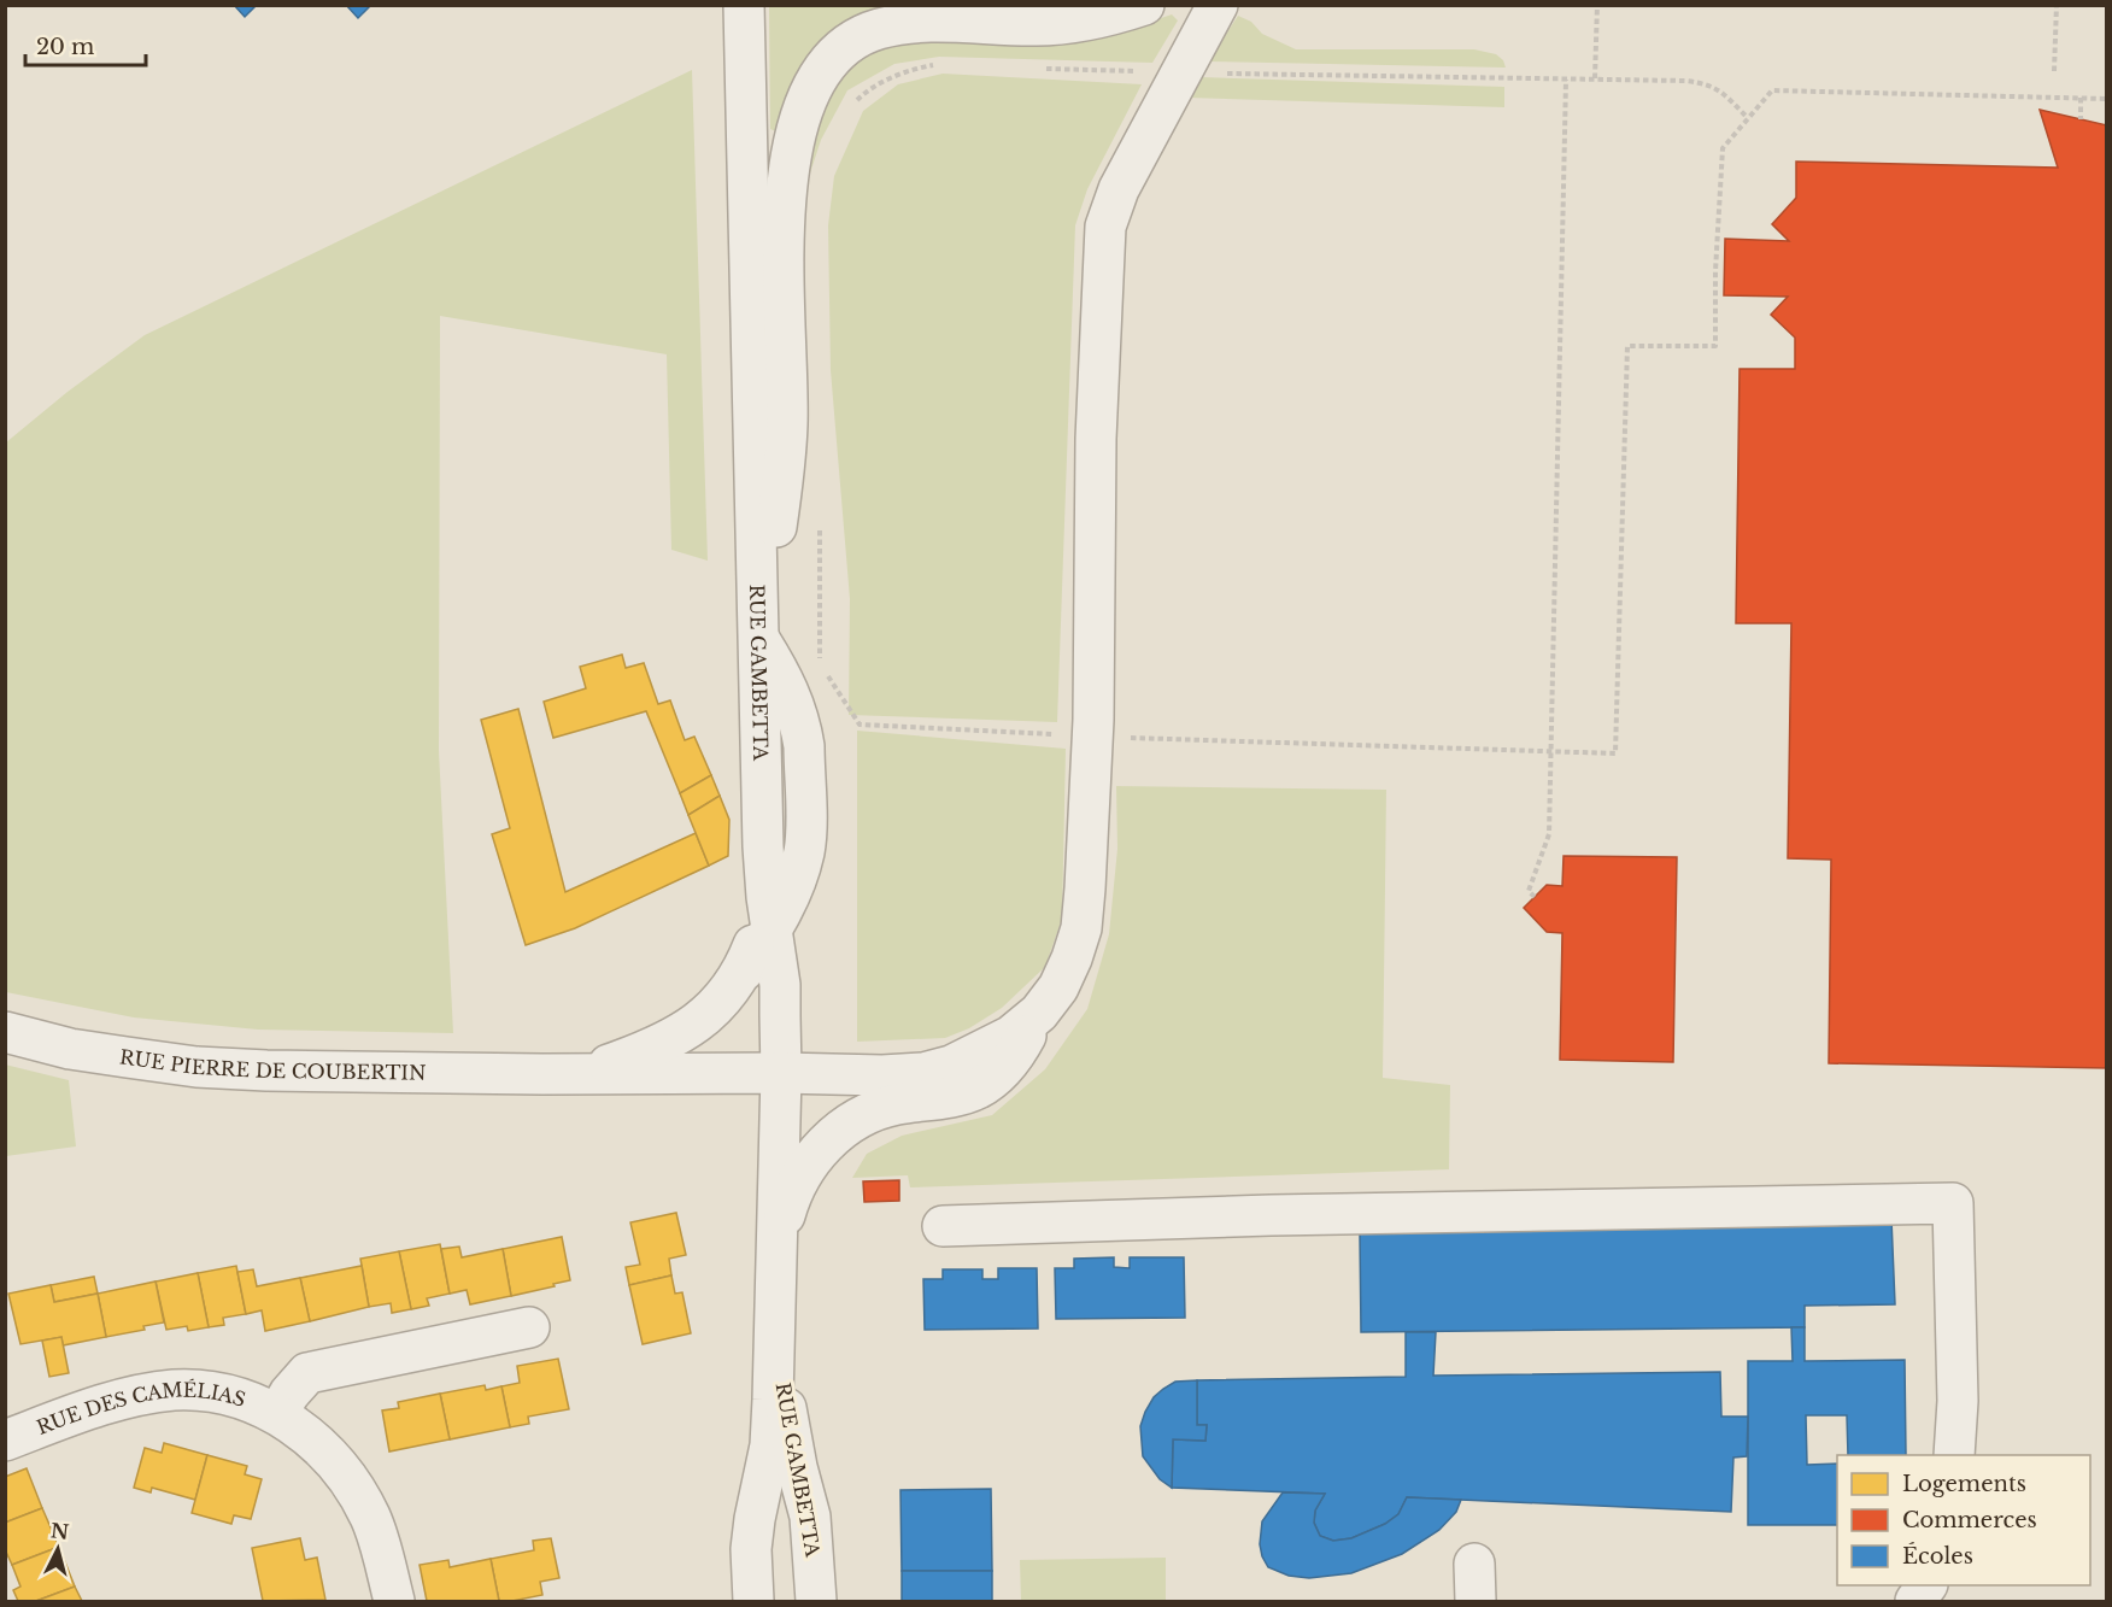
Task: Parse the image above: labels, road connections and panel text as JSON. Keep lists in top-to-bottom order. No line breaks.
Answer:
{"streets":{"street":["RUE GAMBETTA","RUE PIERRE DE COUBERTIN","RUE DES CAMÉLIAS"]},"crossings":[["RUE GAMBETTA","RUE PIERRE DE COUBERTIN"]],"legend":["Logements","Commerces","Écoles"],"scale_bar":"20 m","north":"top"}
